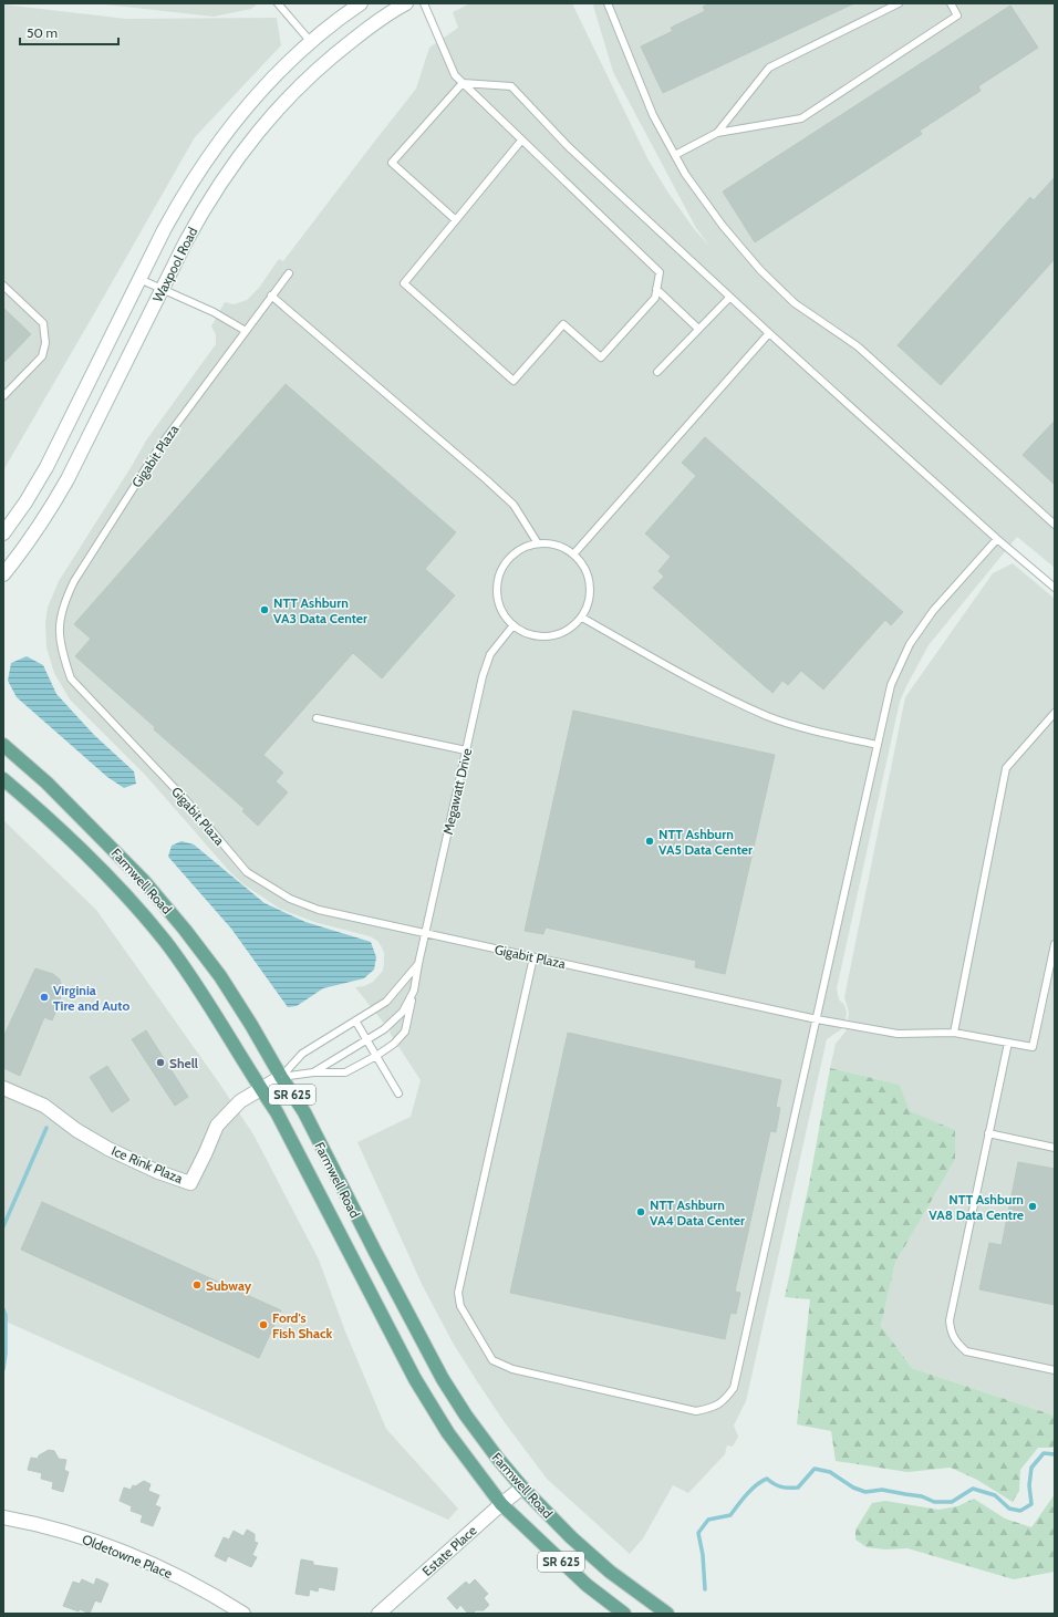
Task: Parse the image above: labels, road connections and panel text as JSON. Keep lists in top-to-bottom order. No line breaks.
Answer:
{"streets":{"main road":["Waxpool Road","Farmwell Road","SR 625","Ice Rink Plaza","Estate Place","Oldetowne Place"],"lane":["Gigabit Plaza","Megawatt Drive"]},"crossings":[["Gigabit Plaza","Megawatt Drive"],["Farmwell Road","Ice Rink Plaza"],["Farmwell Road","Estate Place"]],"places":["NTT Ashburn VA3 Data Center","NTT Ashburn VA5 Data Center","Virginia Tire and Auto","Shell","NTT Ashburn VA8 Data Centre","NTT Ashburn VA4 Data Center","Subway","Ford's Fish Shack"],"scale_bar":"50 m"}
